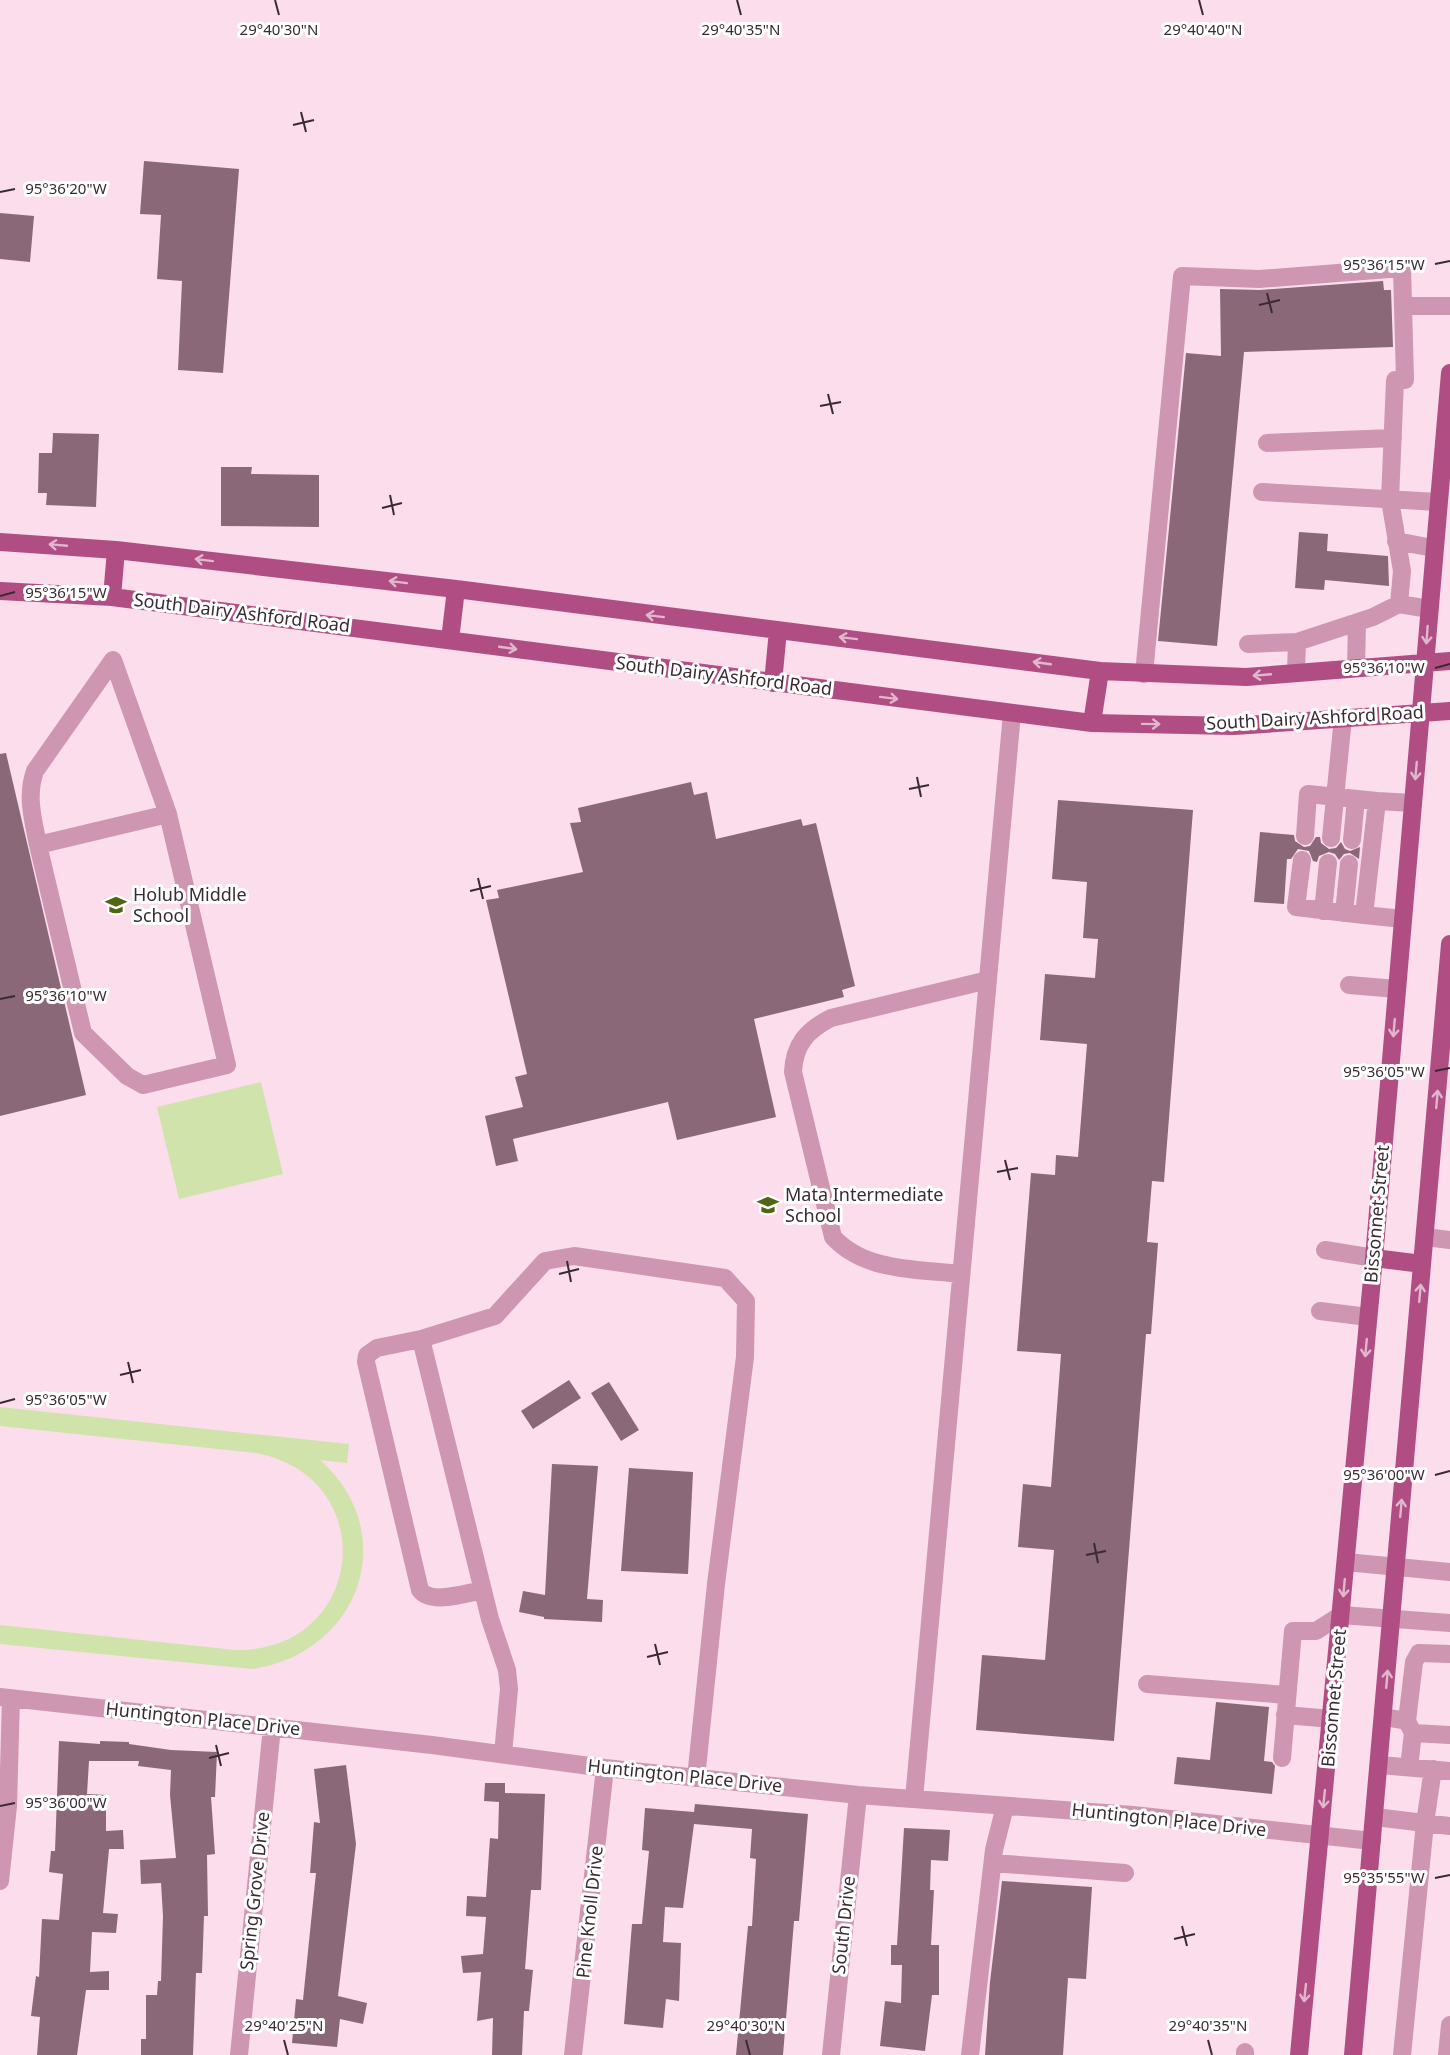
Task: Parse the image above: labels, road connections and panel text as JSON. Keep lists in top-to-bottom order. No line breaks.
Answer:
{"streets":{"main road":["South Dairy Ashford Road","Bissonnet Street"],"street":["Huntington Place Drive","Spring Grove Drive","Pine Knoll Drive","South Drive"]},"crossings":[["South Dairy Ashford Road","Bissonnet Street"],["Bissonnet Street","Huntington Place Drive"],["Huntington Place Drive","Spring Grove Drive"],["Huntington Place Drive","Pine Knoll Drive"],["Huntington Place Drive","South Drive"]],"places":{"school or university":["Holub Middle School","Mata Intermediate School"]},"coordinates":["29°40'30\"N","29°40'35\"N","29°40'40\"N","95°36'20\"W","95°36'15\"W","95°36'10\"W","95°36'05\"W","95°36'00\"W","95°35'55\"W","29°40'25\"N"]}
